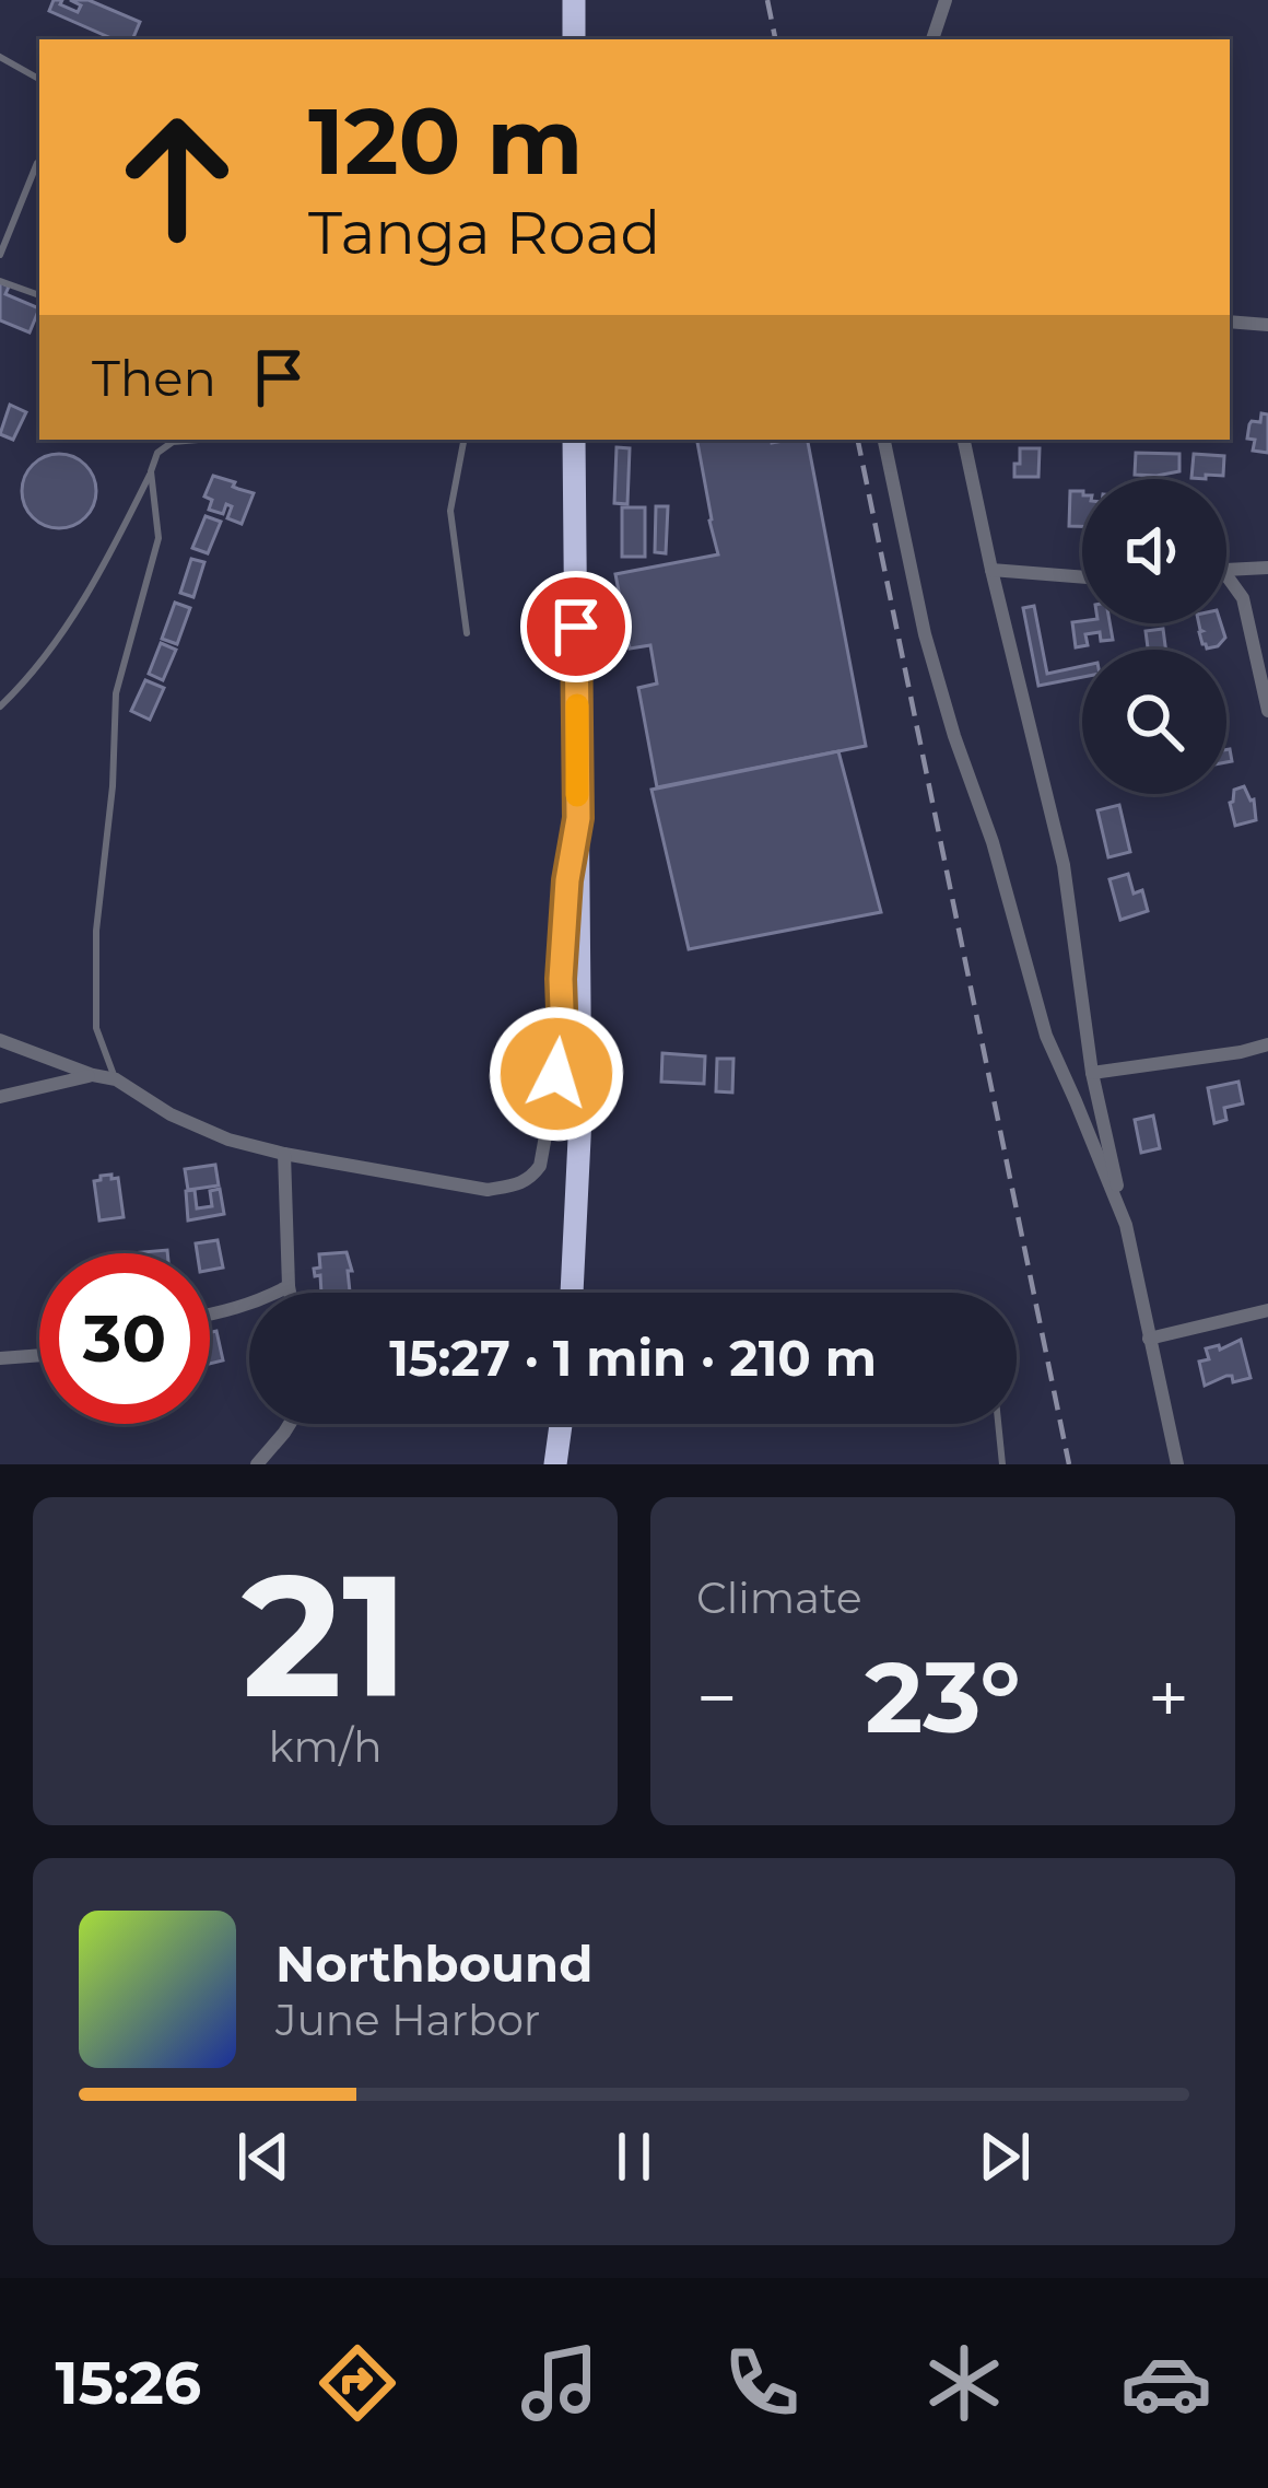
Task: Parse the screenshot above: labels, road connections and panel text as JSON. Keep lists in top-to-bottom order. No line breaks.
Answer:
{"page":{"turn":["120 m","Tanga Road"],"then":"Then","limit":"30","trip":"15:27 · 1 min · 210 m","tile":[["21","km/h"],"Climate"],"heat":["−","23°","+"],"song":["Northbound","June Harbor"],"tabs":"15:26"}}
